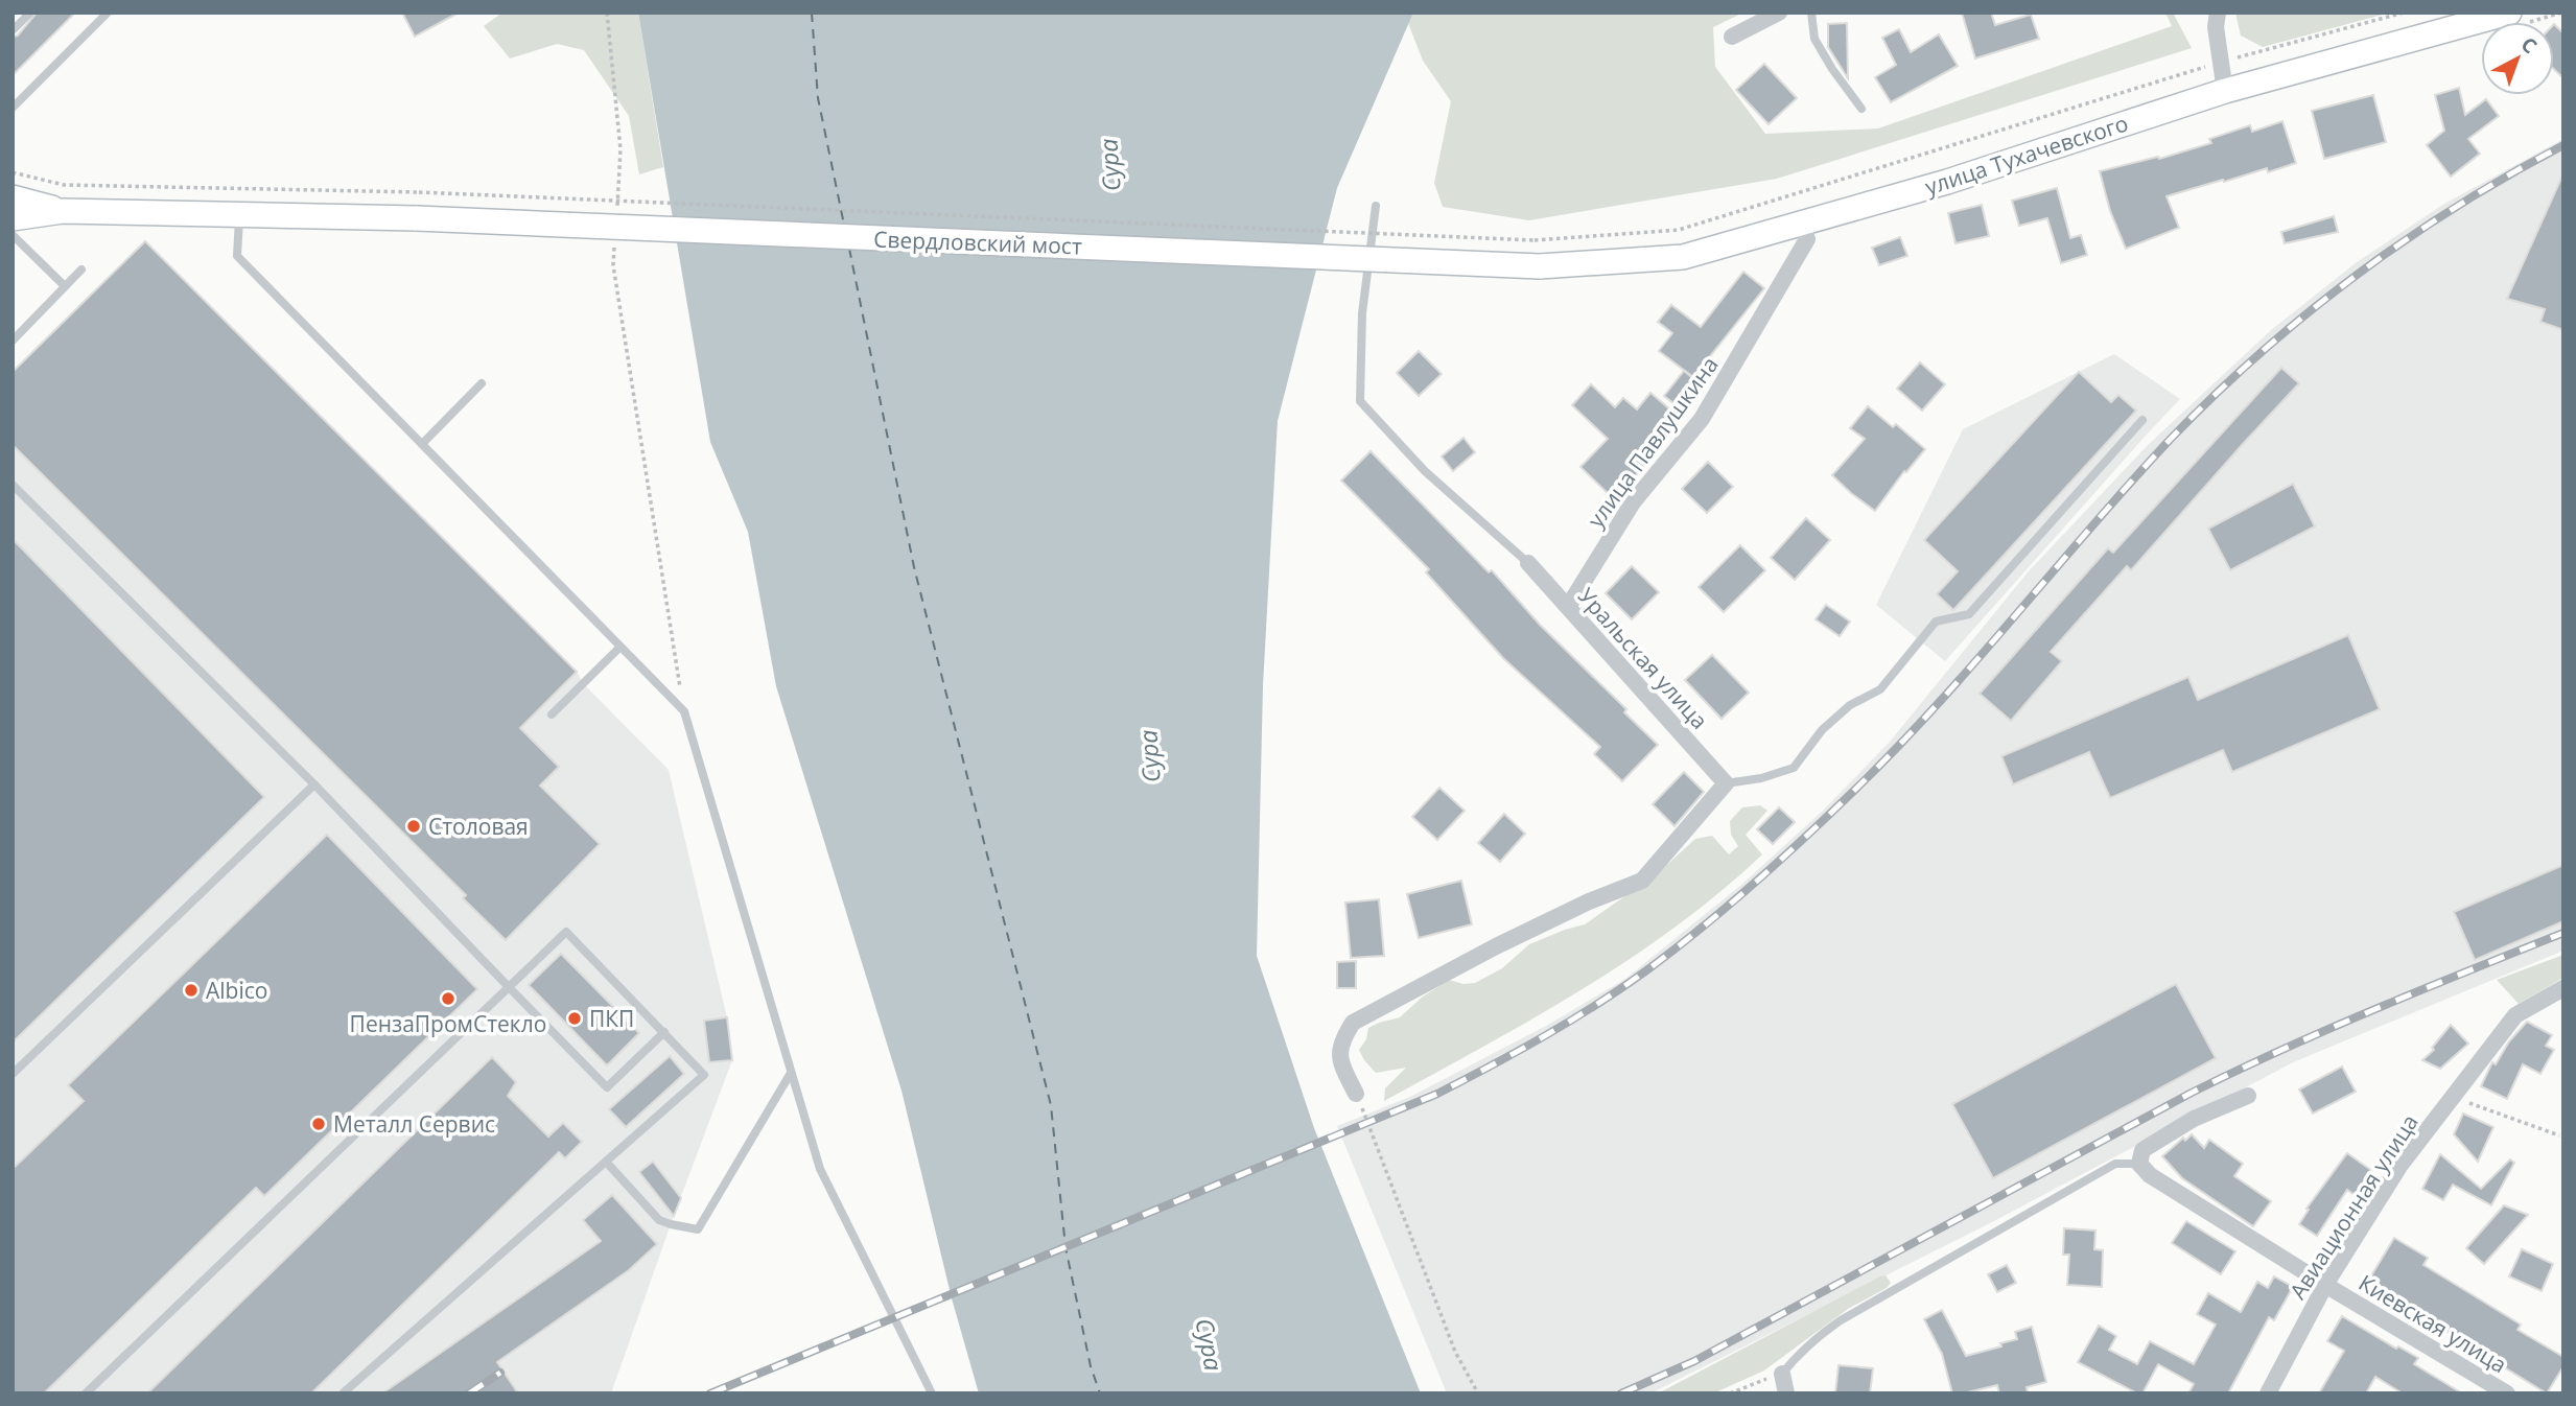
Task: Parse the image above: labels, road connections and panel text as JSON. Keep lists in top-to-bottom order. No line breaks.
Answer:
{"streets":{"main road":["улица Тухачевского","Свердловский мост"],"street":["улица Павлушкина","Уральская улица","Авиационная улица","Киевская улица"]},"crossings":[["улица Тухачевского","Свердловский мост"],["улица Тухачевского","улица Павлушкина"],["улица Павлушкина","Уральская улица"],["Авиационная улица","Киевская улица"]],"water":["Сура"],"places":["Столовая","Albico","ПензаПромСтекло","ПКП","Металл Сервис"],"north":"top right"}
